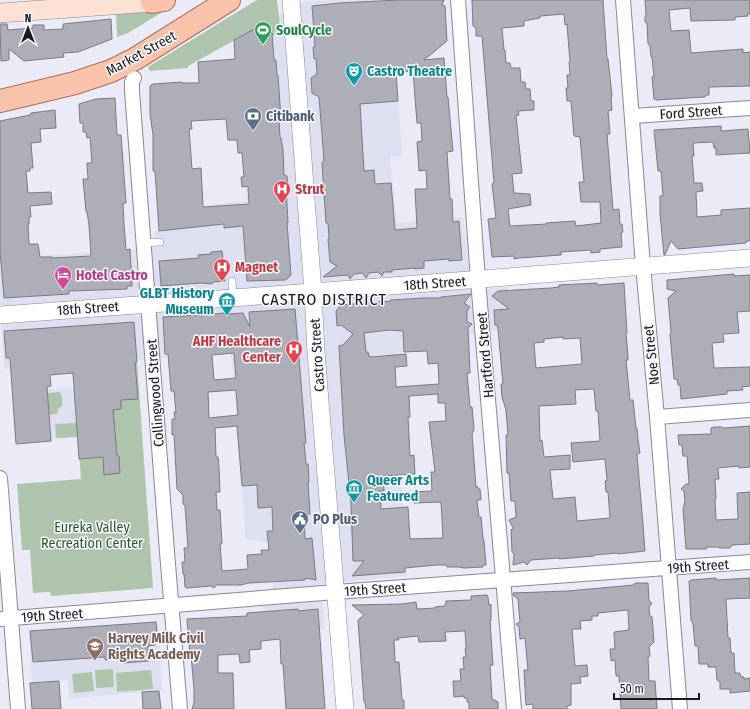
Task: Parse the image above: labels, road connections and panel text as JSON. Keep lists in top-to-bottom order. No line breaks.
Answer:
{"streets":{"main road":["Market Street"],"street":["Ford Street","18th Street","Castro Street","Hartford Street","Noe Street","Collingwood Street","19th Street"]},"crossings":[["Ford Street","Noe Street"],["18th Street","Castro Street"],["18th Street","Hartford Street"],["18th Street","Noe Street"],["18th Street","Collingwood Street"],["Castro Street","19th Street"],["Hartford Street","19th Street"],["Noe Street","19th Street"],["Collingwood Street","19th Street"]],"districts":["CASTRO DISTRICT"],"parks":["Eureka Valley Recreation Center"],"places":{"sports":["SoulCycle"],"theatre":["Castro Theatre"],"bank":["Citibank"],"hospital":["Strut","Magnet","AHF Healthcare Center"],"hotel":["Hotel Castro"],"museum":["GLBT History Museum","Queer Arts Featured"],"public building":["PO Plus"],"school or university":["Harvey Milk Civil Rights Academy"]},"scale_bar":"50 m","north":"top"}
